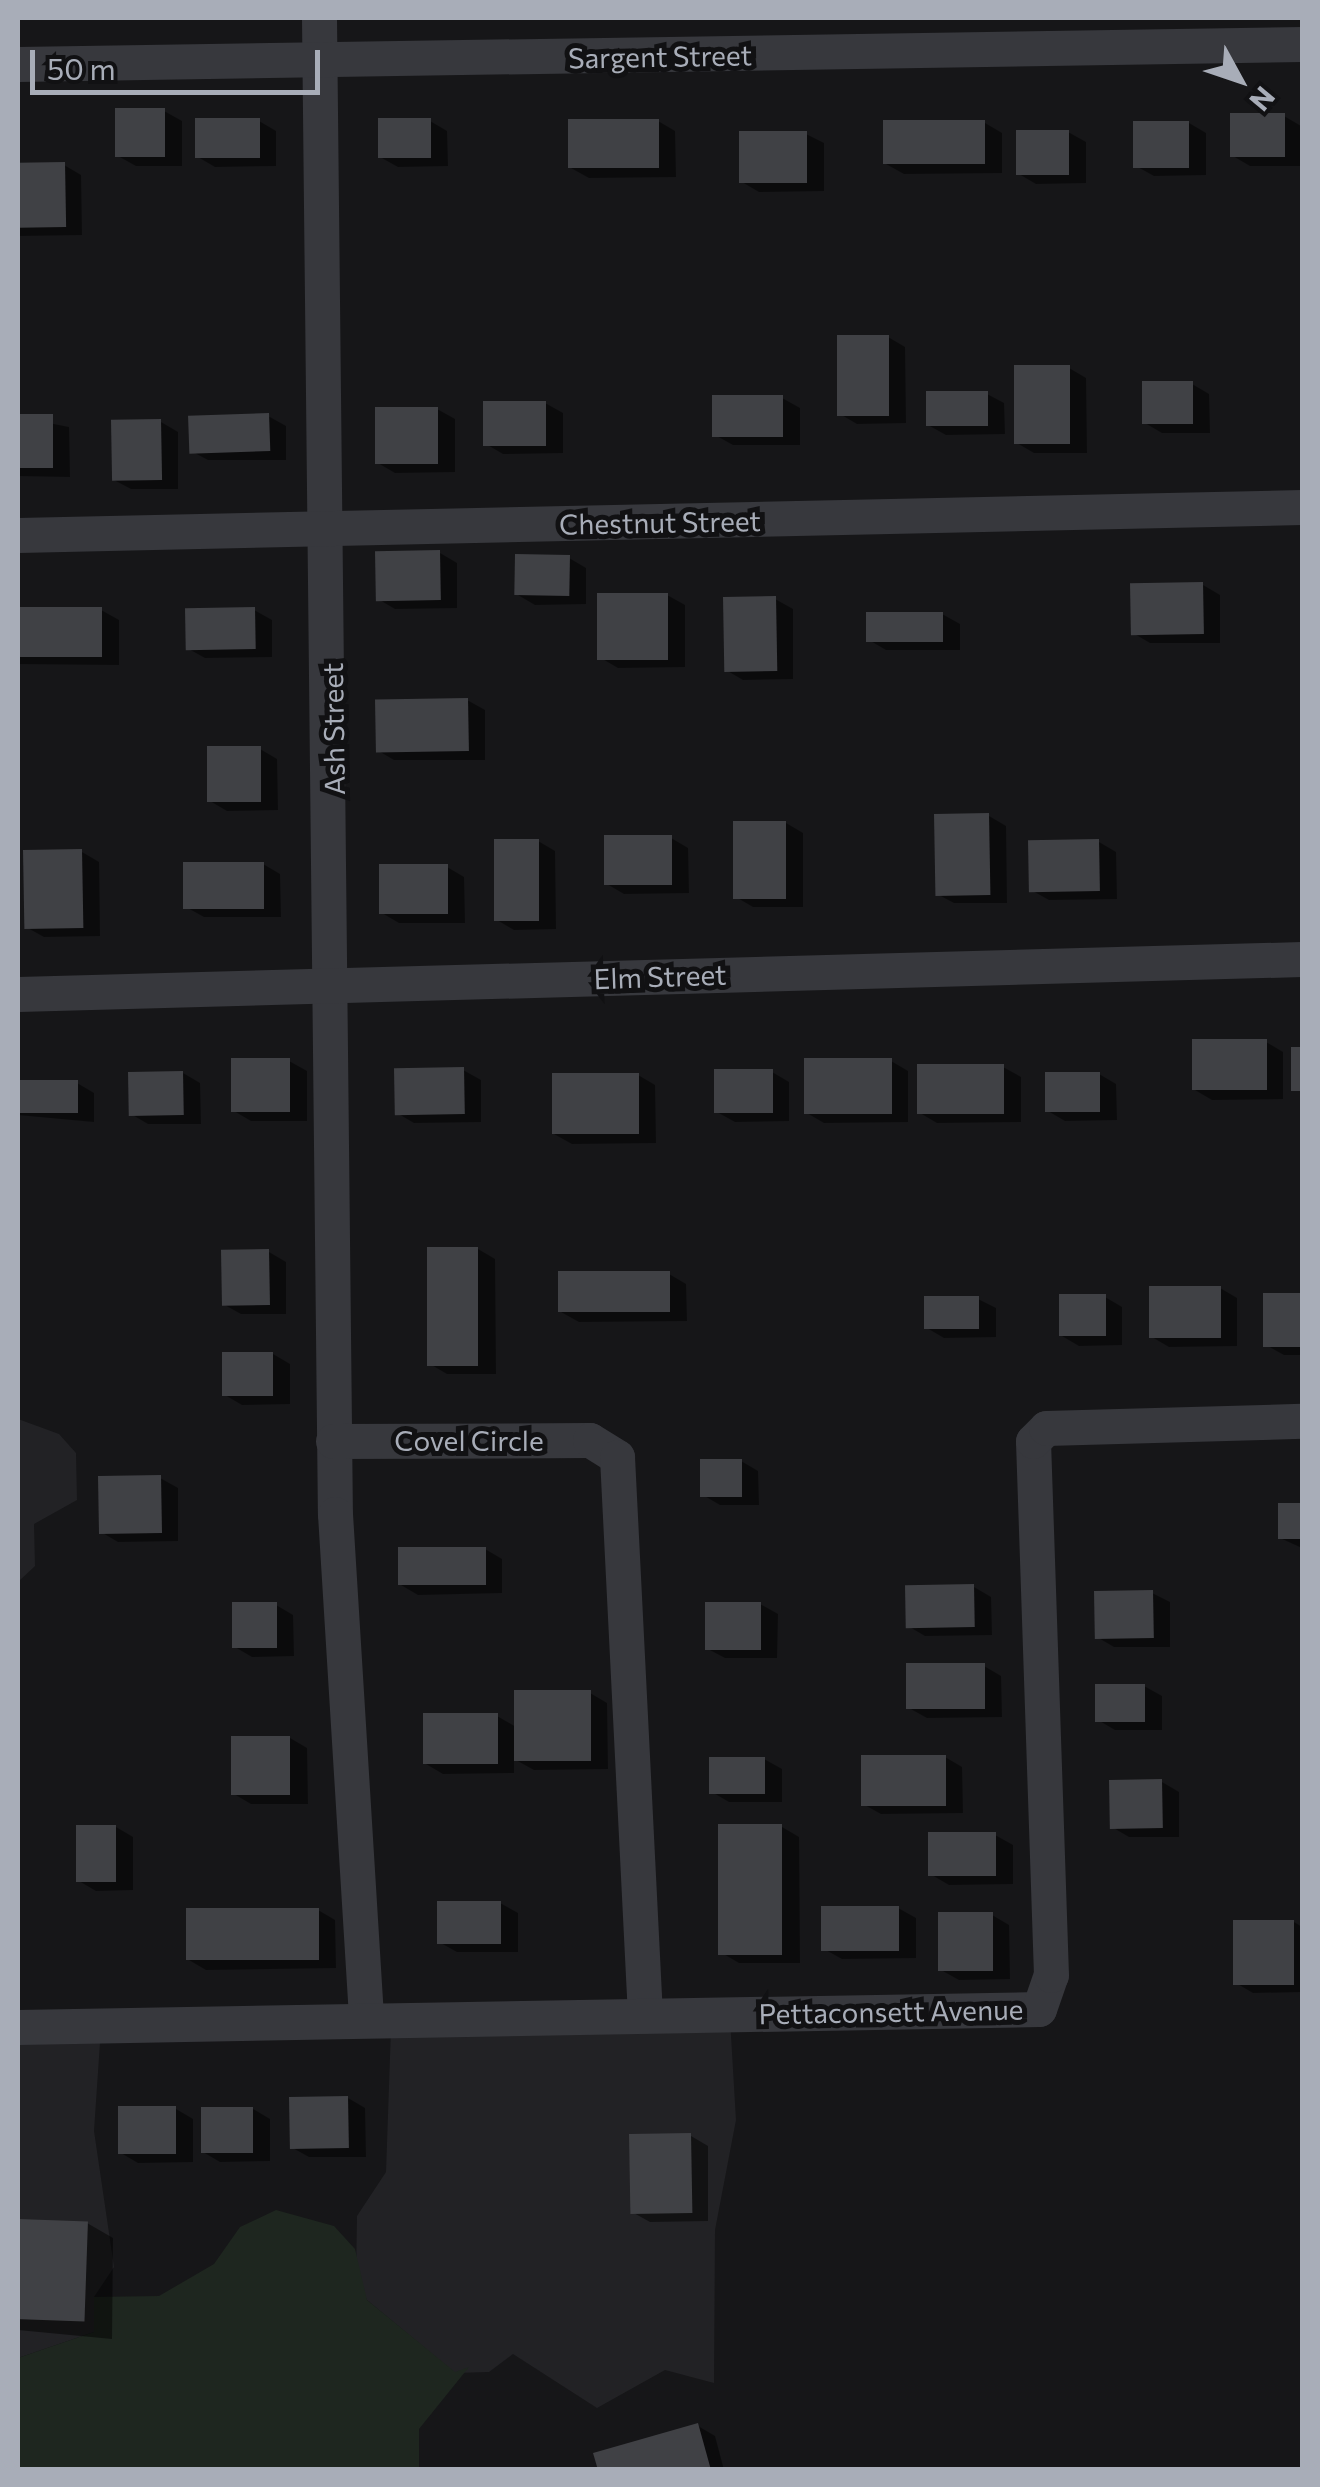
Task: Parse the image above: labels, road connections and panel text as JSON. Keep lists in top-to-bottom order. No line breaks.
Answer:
{"streets":{"street":["Sargent Street","Chestnut Street","Ash Street","Elm Street","Covel Circle","Pettaconsett Avenue"]},"crossings":[["Sargent Street","Ash Street"],["Chestnut Street","Ash Street"],["Ash Street","Elm Street"],["Ash Street","Covel Circle"],["Covel Circle","Pettaconsett Avenue"]],"scale_bar":"50 m","north":"bottom right"}
